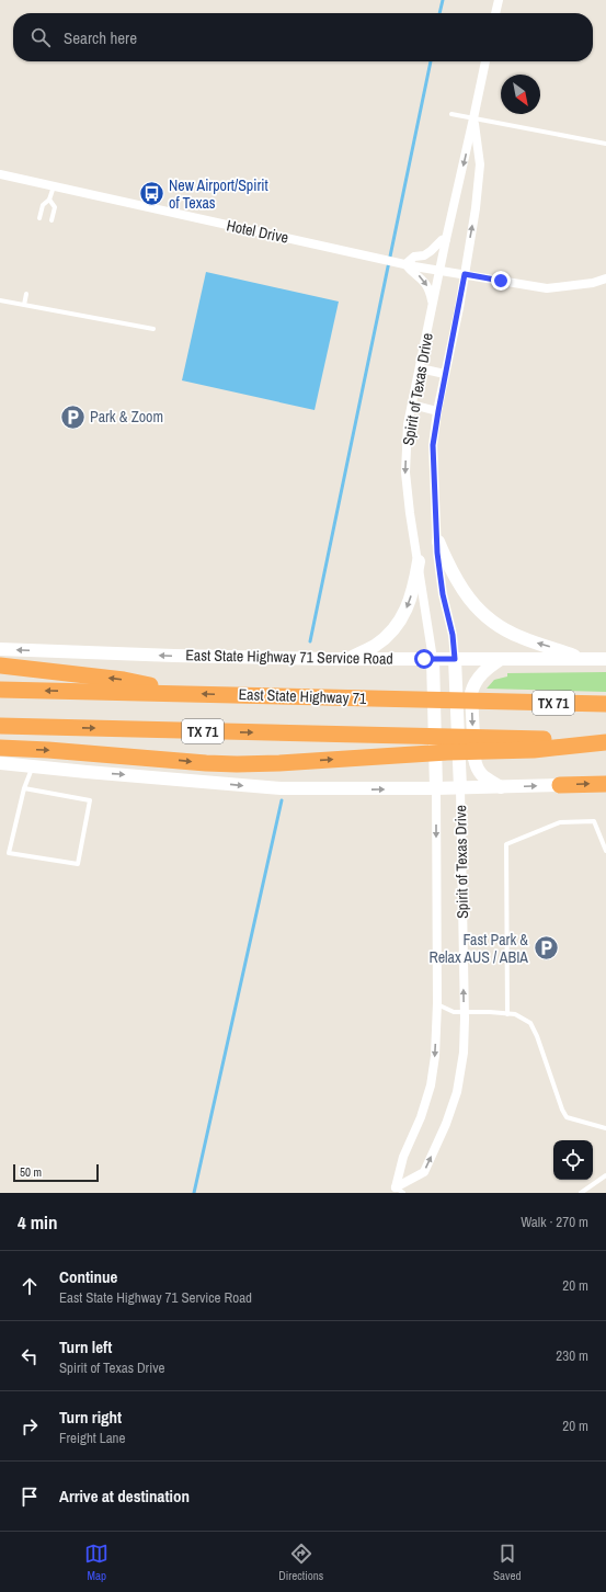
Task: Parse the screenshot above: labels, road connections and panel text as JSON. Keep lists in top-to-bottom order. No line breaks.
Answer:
{"streets":{"highway":["East State Highway 71","TX 71"],"street":["Hotel Drive","Spirit of Texas Drive","East State Highway 71 Service Road"]},"crossings":[["Hotel Drive","Spirit of Texas Drive"],["Spirit of Texas Drive","East State Highway 71 Service Road"]],"one_way":["East State Highway 71 Service Road"],"places":{"bus stop":["New Airport/Spirit of Texas"],"parking":["Park & Zoom","Fast Park & Relax AUS / ABIA"]},"scale_bar":"50 m","north":"bottom right","page":{"search":"Search here","scale":"50 m","heading":["4 min","Walk · 270 m"],"list":[["Continue","East State Highway 71 Service Road","20 m"],["Turn left","Spirit of Texas Drive","230 m"],["Turn right","Freight Lane","20 m"],"Arrive at destination"],"nav":["Map","Directions","Saved"]}}
